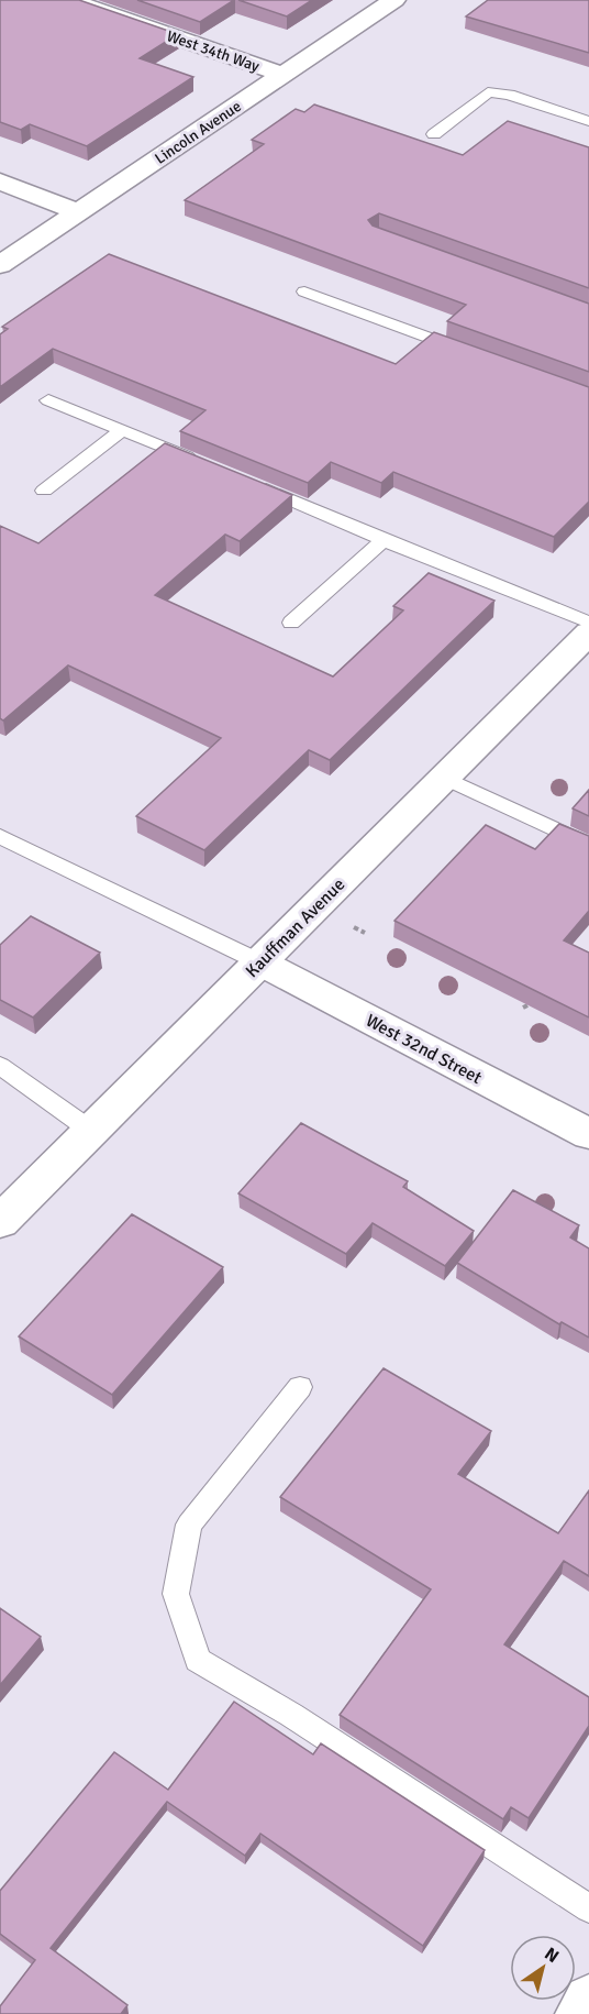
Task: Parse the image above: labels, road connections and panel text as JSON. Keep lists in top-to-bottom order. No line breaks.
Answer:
{"streets":{"street":["West 34th Way","Lincoln Avenue","Kauffman Avenue","West 32nd Street"]},"crossings":[["West 34th Way","Lincoln Avenue"],["Kauffman Avenue","West 32nd Street"]],"north":"top right"}
